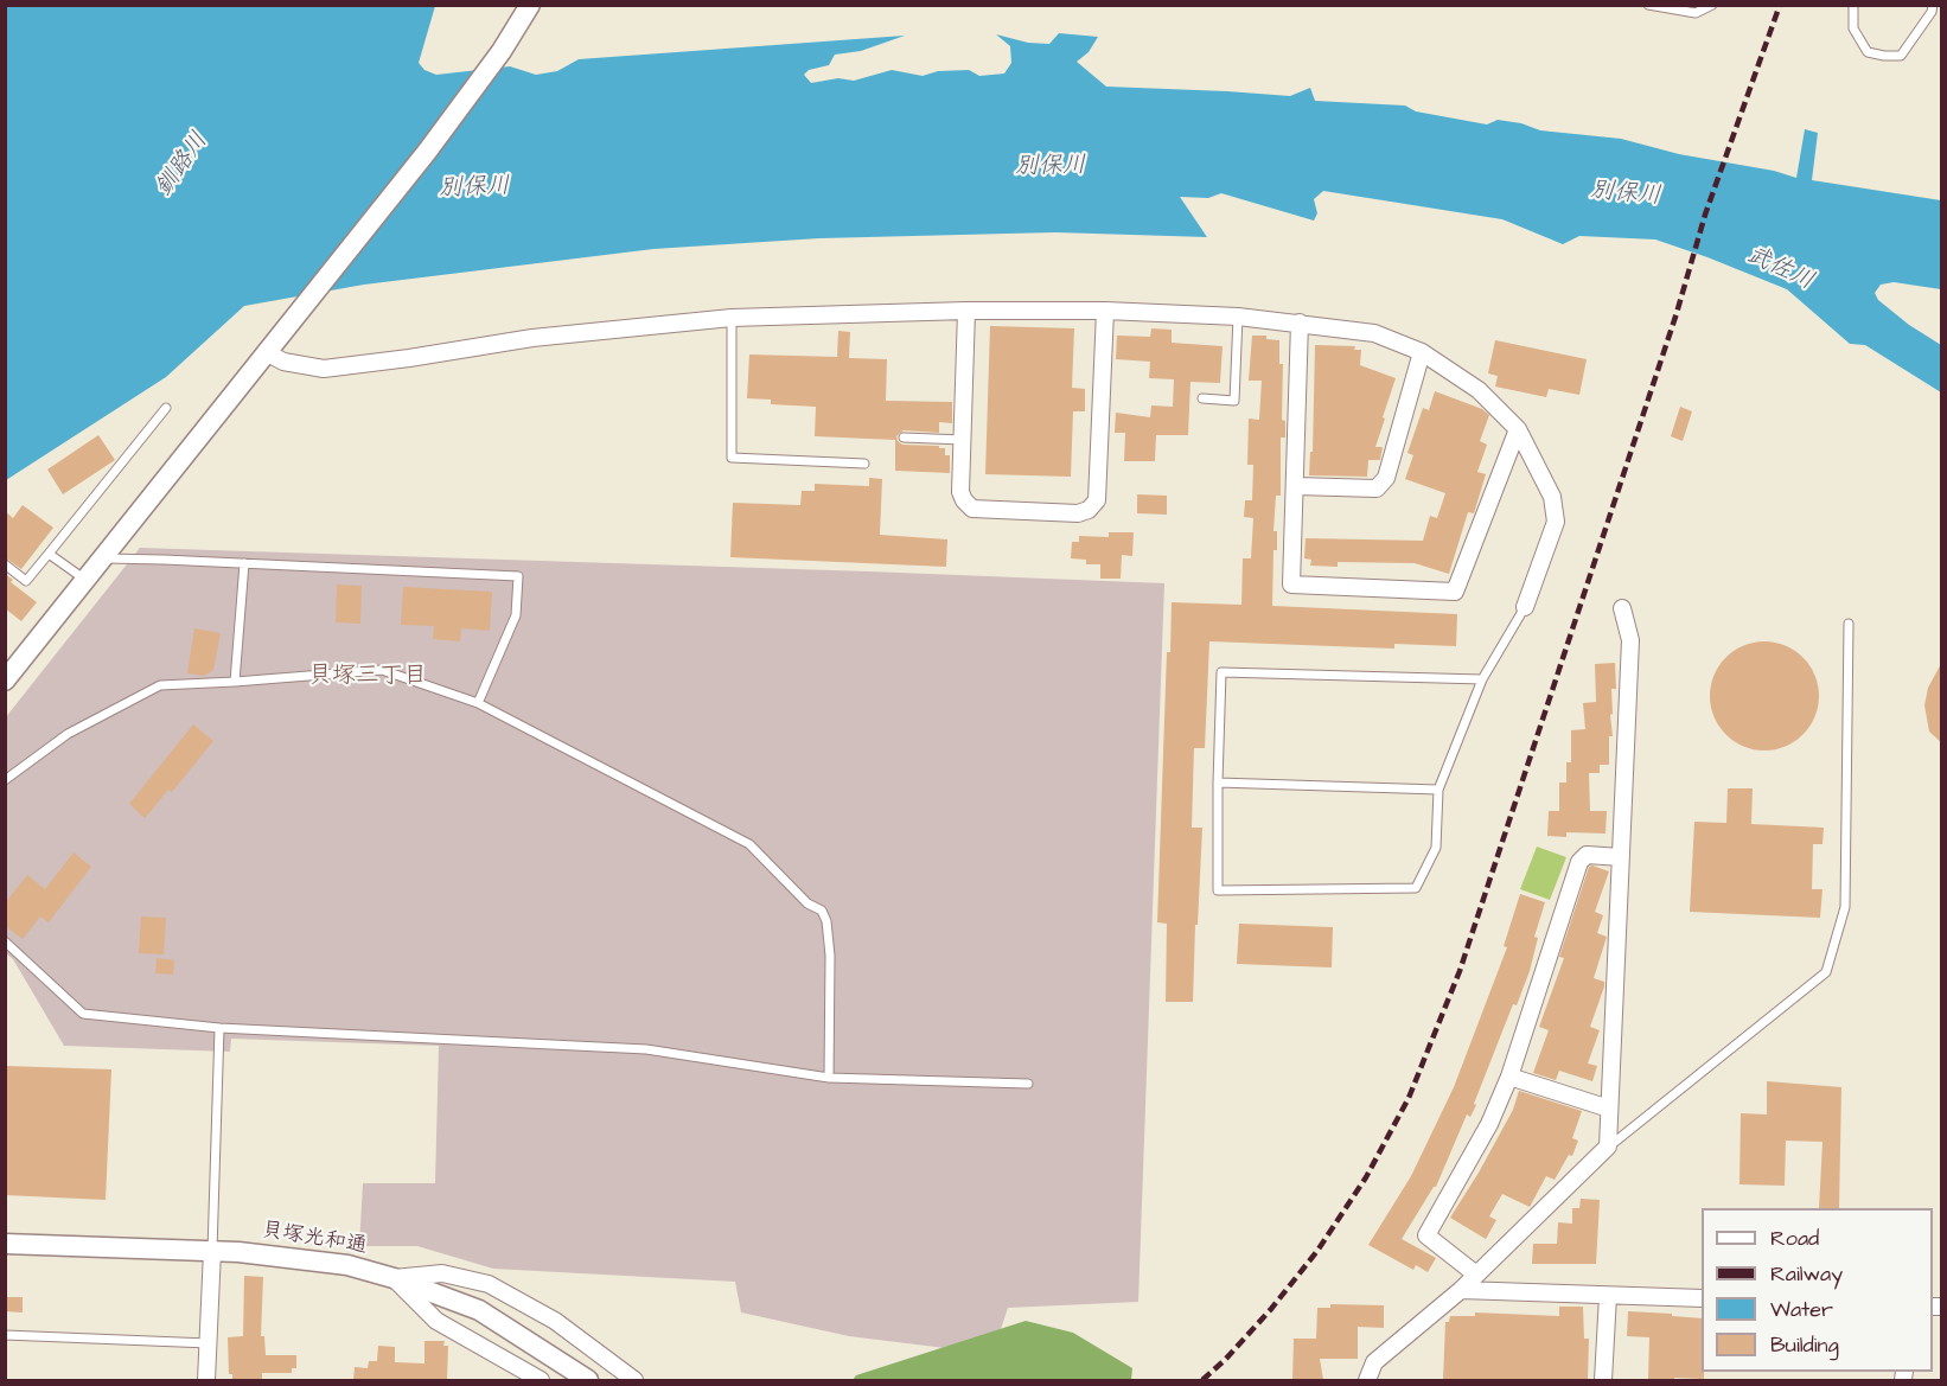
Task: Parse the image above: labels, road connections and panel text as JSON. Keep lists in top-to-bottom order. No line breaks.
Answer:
{"streets":{"street":["貝塚光和通"]},"districts":["貝塚三丁目"],"water":["釧路川","別保川","武佐川"],"legend":["Road","Railway","Water","Building"]}
